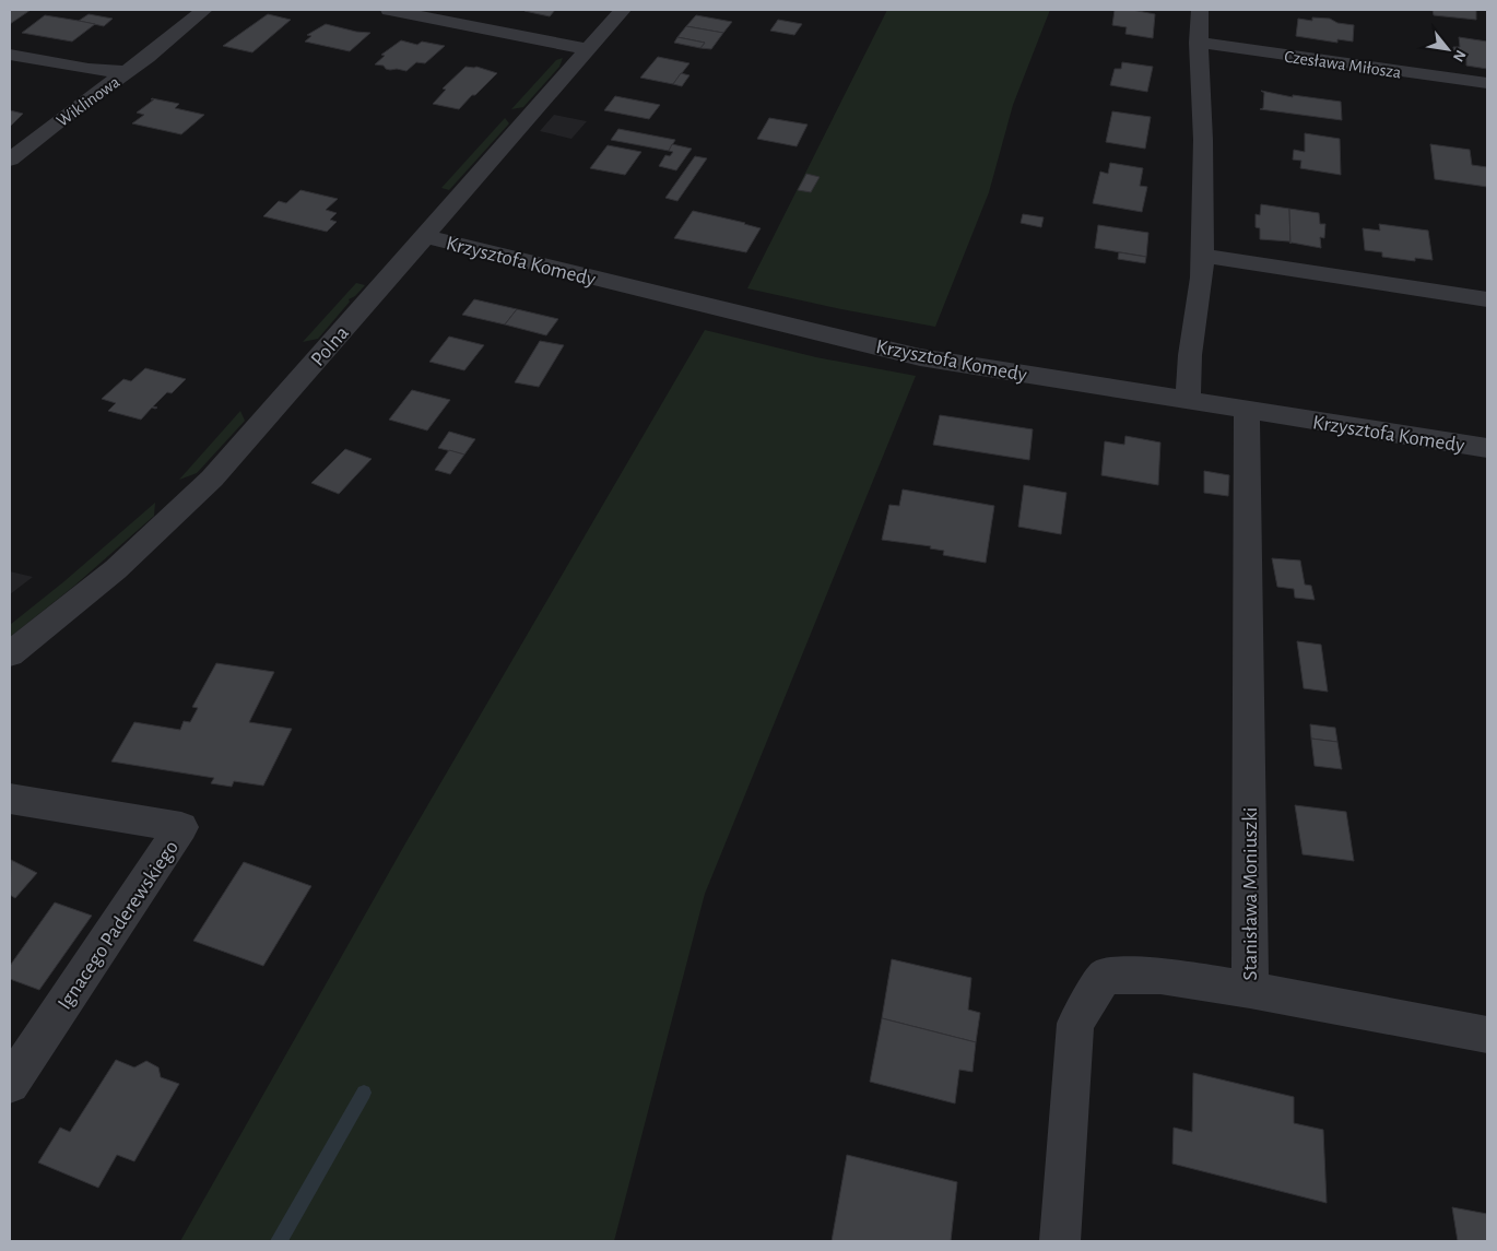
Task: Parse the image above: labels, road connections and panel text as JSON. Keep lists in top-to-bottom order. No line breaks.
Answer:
{"streets":{"street":["Czesława Miłosza","Wiklinowa","Krzysztofa Komedy","Polna","Stanisława Moniuszki","Ignacego Paderewskiego"]},"crossings":[["Krzysztofa Komedy","Polna"],["Krzysztofa Komedy","Stanisława Moniuszki"]],"north":"bottom right"}
